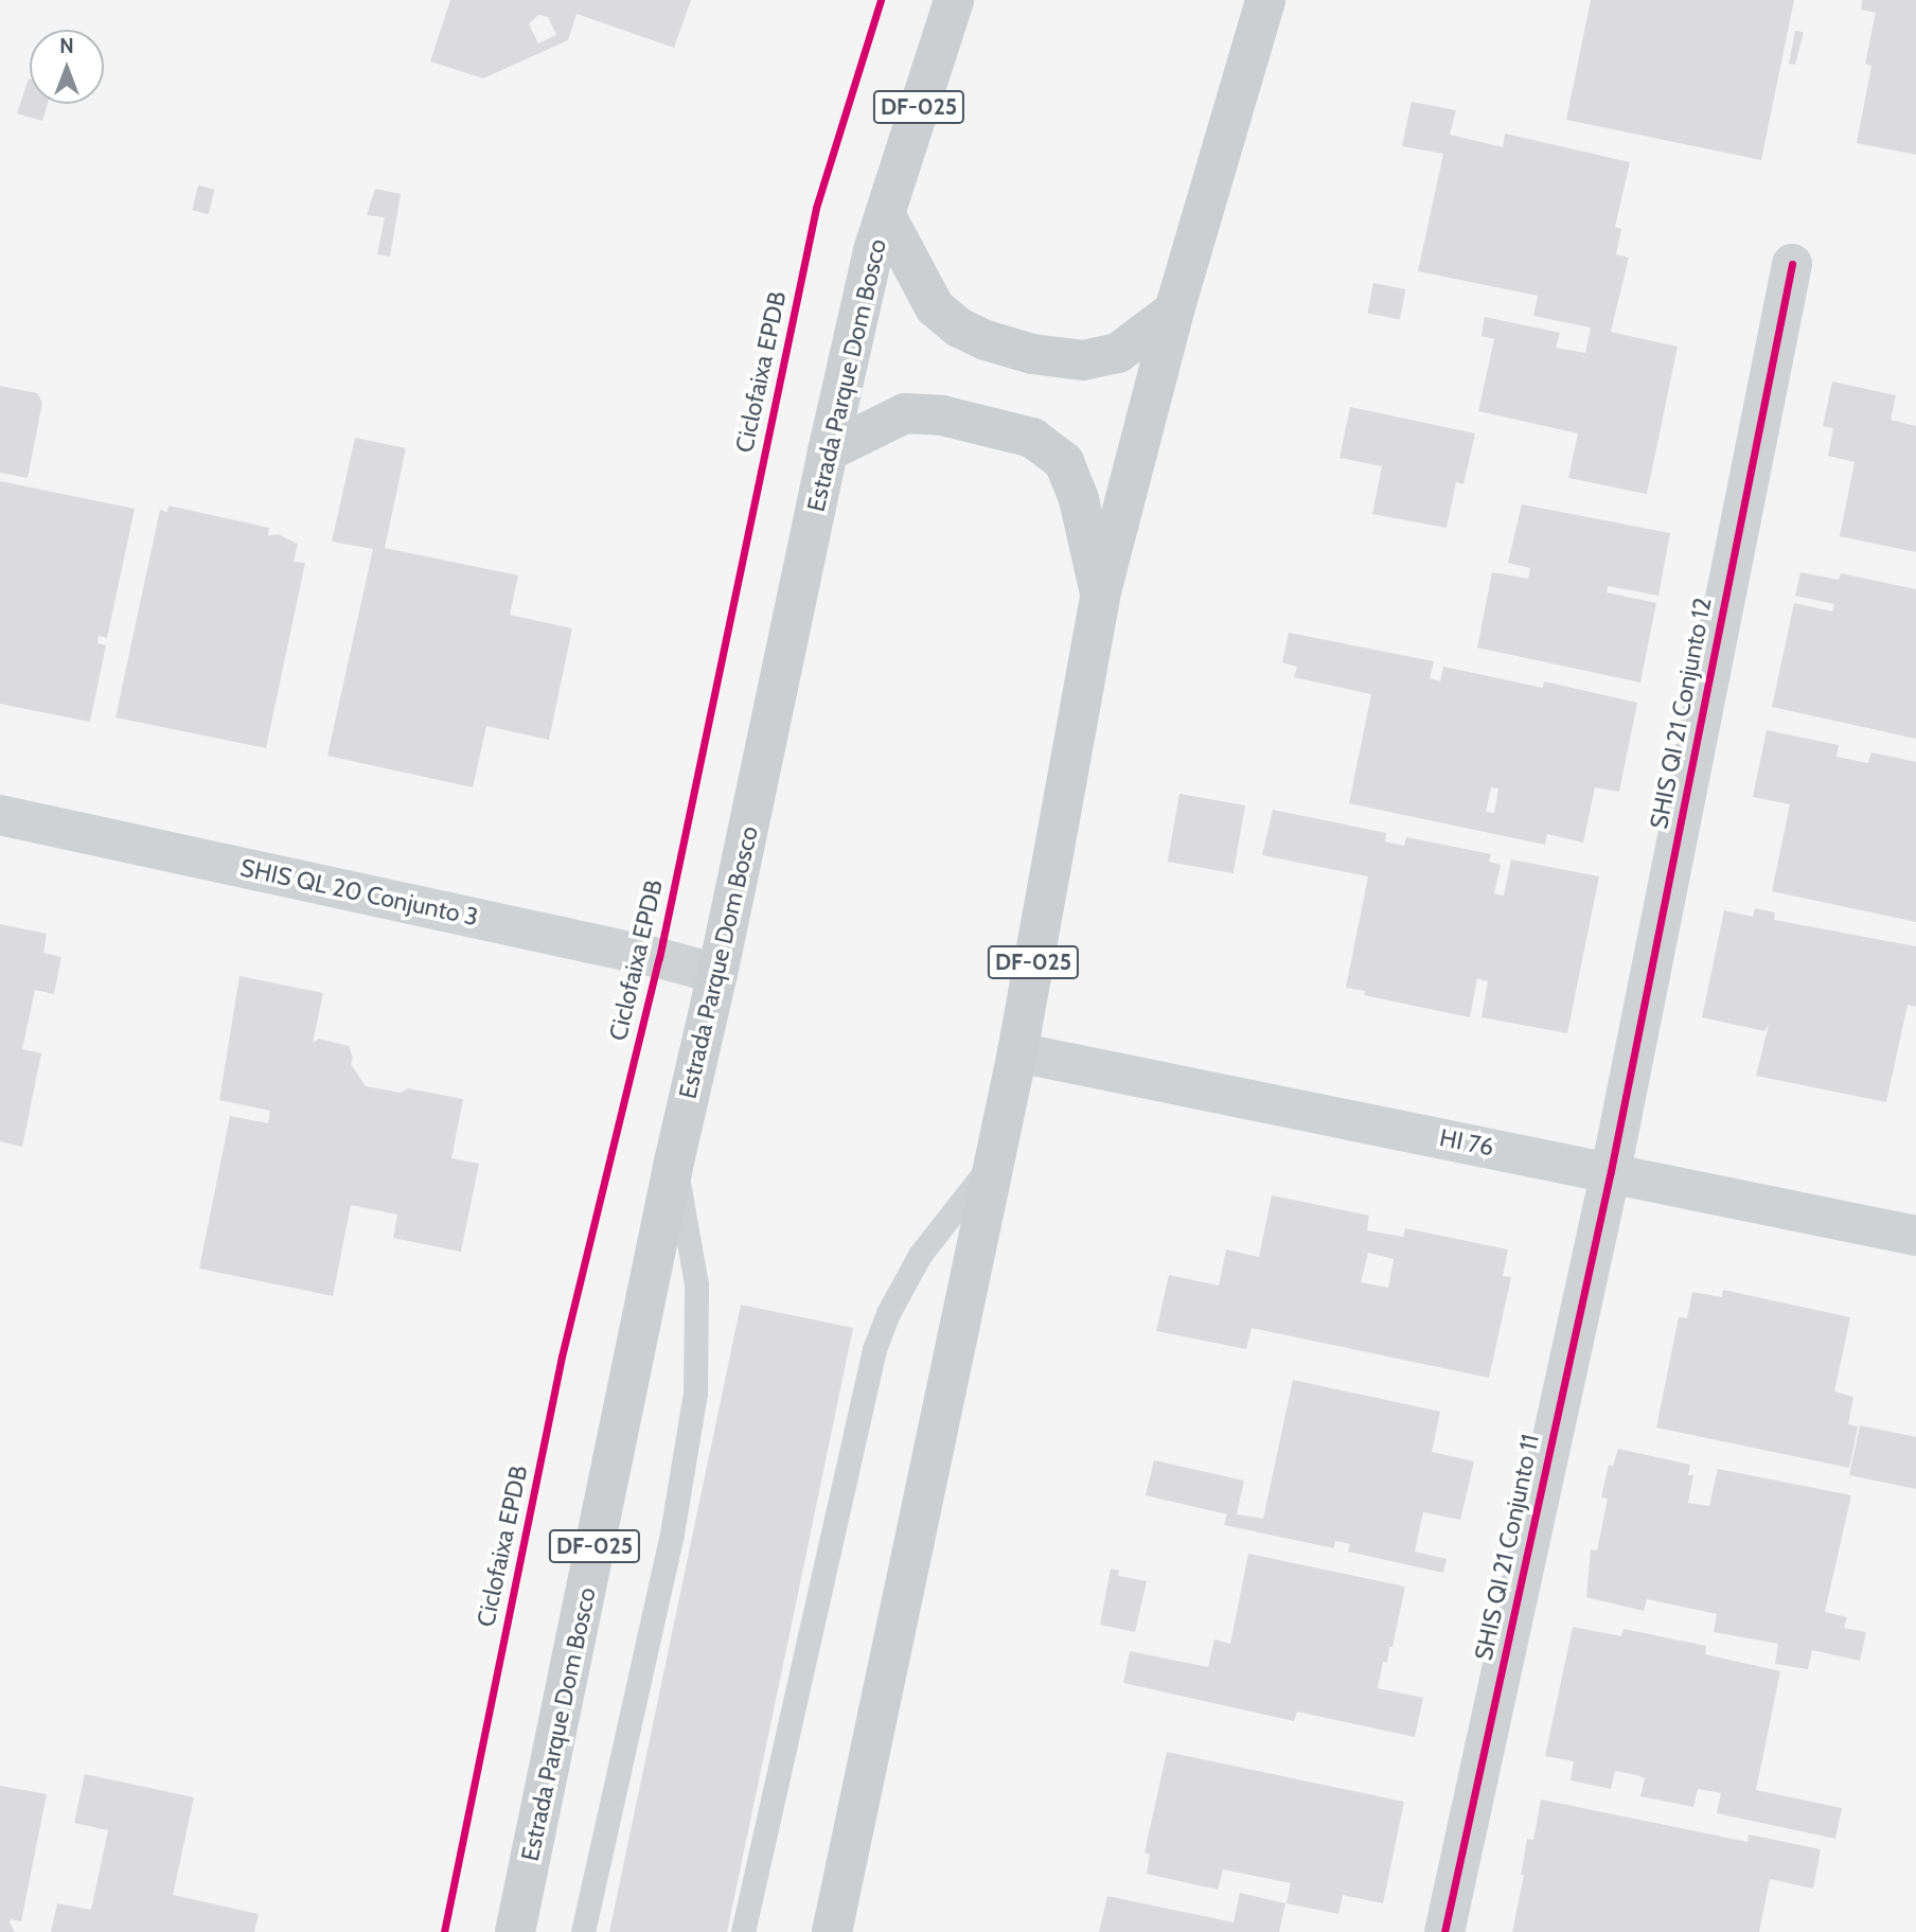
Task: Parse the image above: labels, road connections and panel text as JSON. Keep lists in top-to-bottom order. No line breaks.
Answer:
{"streets":{"main road":["DF-025","Estrada Parque Dom Bosco"],"street":["SHIS QI 21 Conjunto 12","SHIS QL 20 Conjunto 3","HI 76","SHIS QI 21 Conjunto 11"],"cycle path":["Ciclofaixa EPDB"]},"crossings":[["DF-025","HI 76"],["Estrada Parque Dom Bosco","SHIS QL 20 Conjunto 3"],["SHIS QI 21 Conjunto 12","HI 76"],["SHIS QI 21 Conjunto 12","SHIS QI 21 Conjunto 11"],["HI 76","SHIS QI 21 Conjunto 11"]],"north":"top"}
